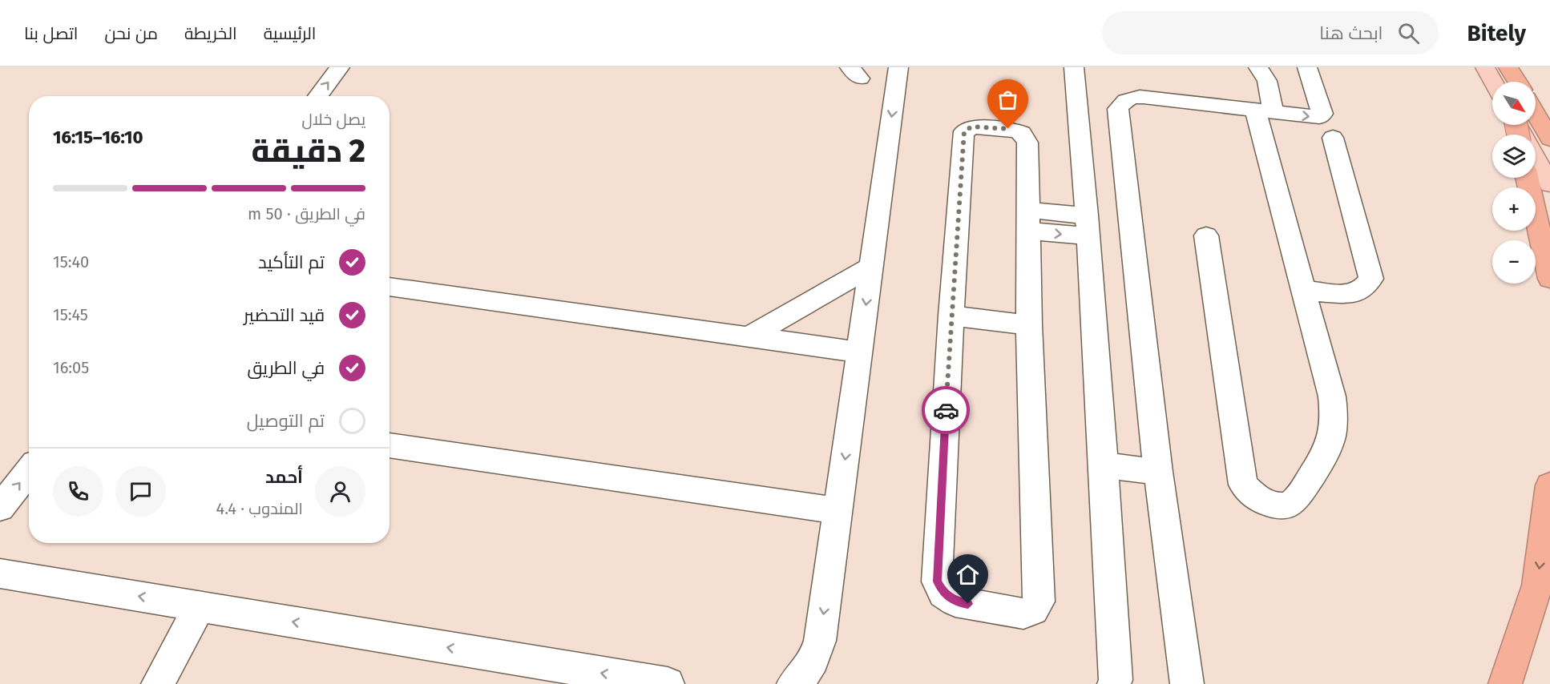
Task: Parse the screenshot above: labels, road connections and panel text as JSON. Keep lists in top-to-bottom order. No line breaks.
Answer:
{"north":"bottom right","page":{"header":"Bitely","search":"ابحث هنا","nav":["الرئيسية","الخريطة","من نحن","اتصل بنا"],"map_buttons":["+","−"],"heading":["2 دقيقة","يصل خلال","16:10–16:15"],"panel":["أحمد","المندوب · 4.4"],"bar":"في الطريق · 50 m","list":[["تم التأكيد","15:40"],["قيد التحضير","15:45"],["في الطريق","16:05"],"تم التوصيل"]}}
